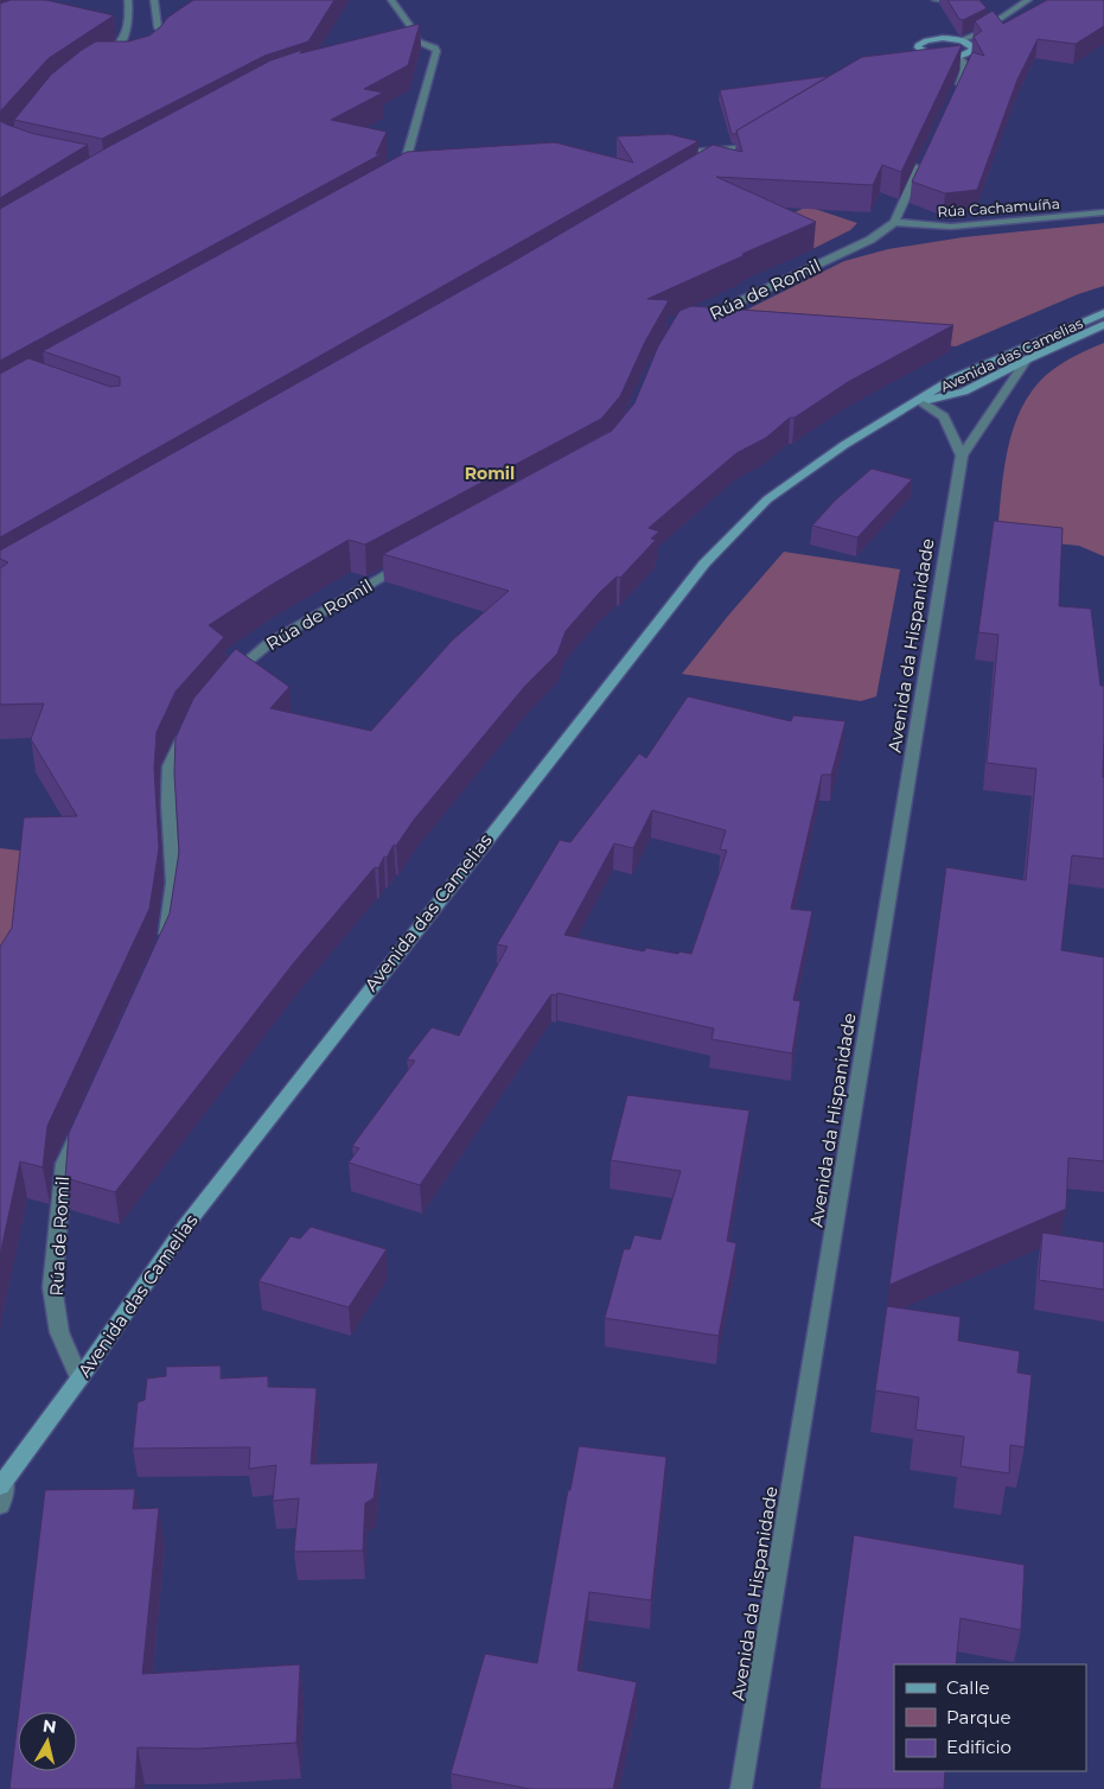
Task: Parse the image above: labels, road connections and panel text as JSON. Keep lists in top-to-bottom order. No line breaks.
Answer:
{"streets":{"main road":["Avenida das Camelias"],"street":["Rúa Cachamuíña","Rúa de Romil","Avenida da Hispanidade"]},"crossings":[["Rúa Cachamuíña","Rúa de Romil"],["Rúa de Romil","Avenida das Camelias"],["Avenida das Camelias","Avenida da Hispanidade"]],"districts":["Romil"],"legend":["Calle","Parque","Edificio"],"north":"top"}
